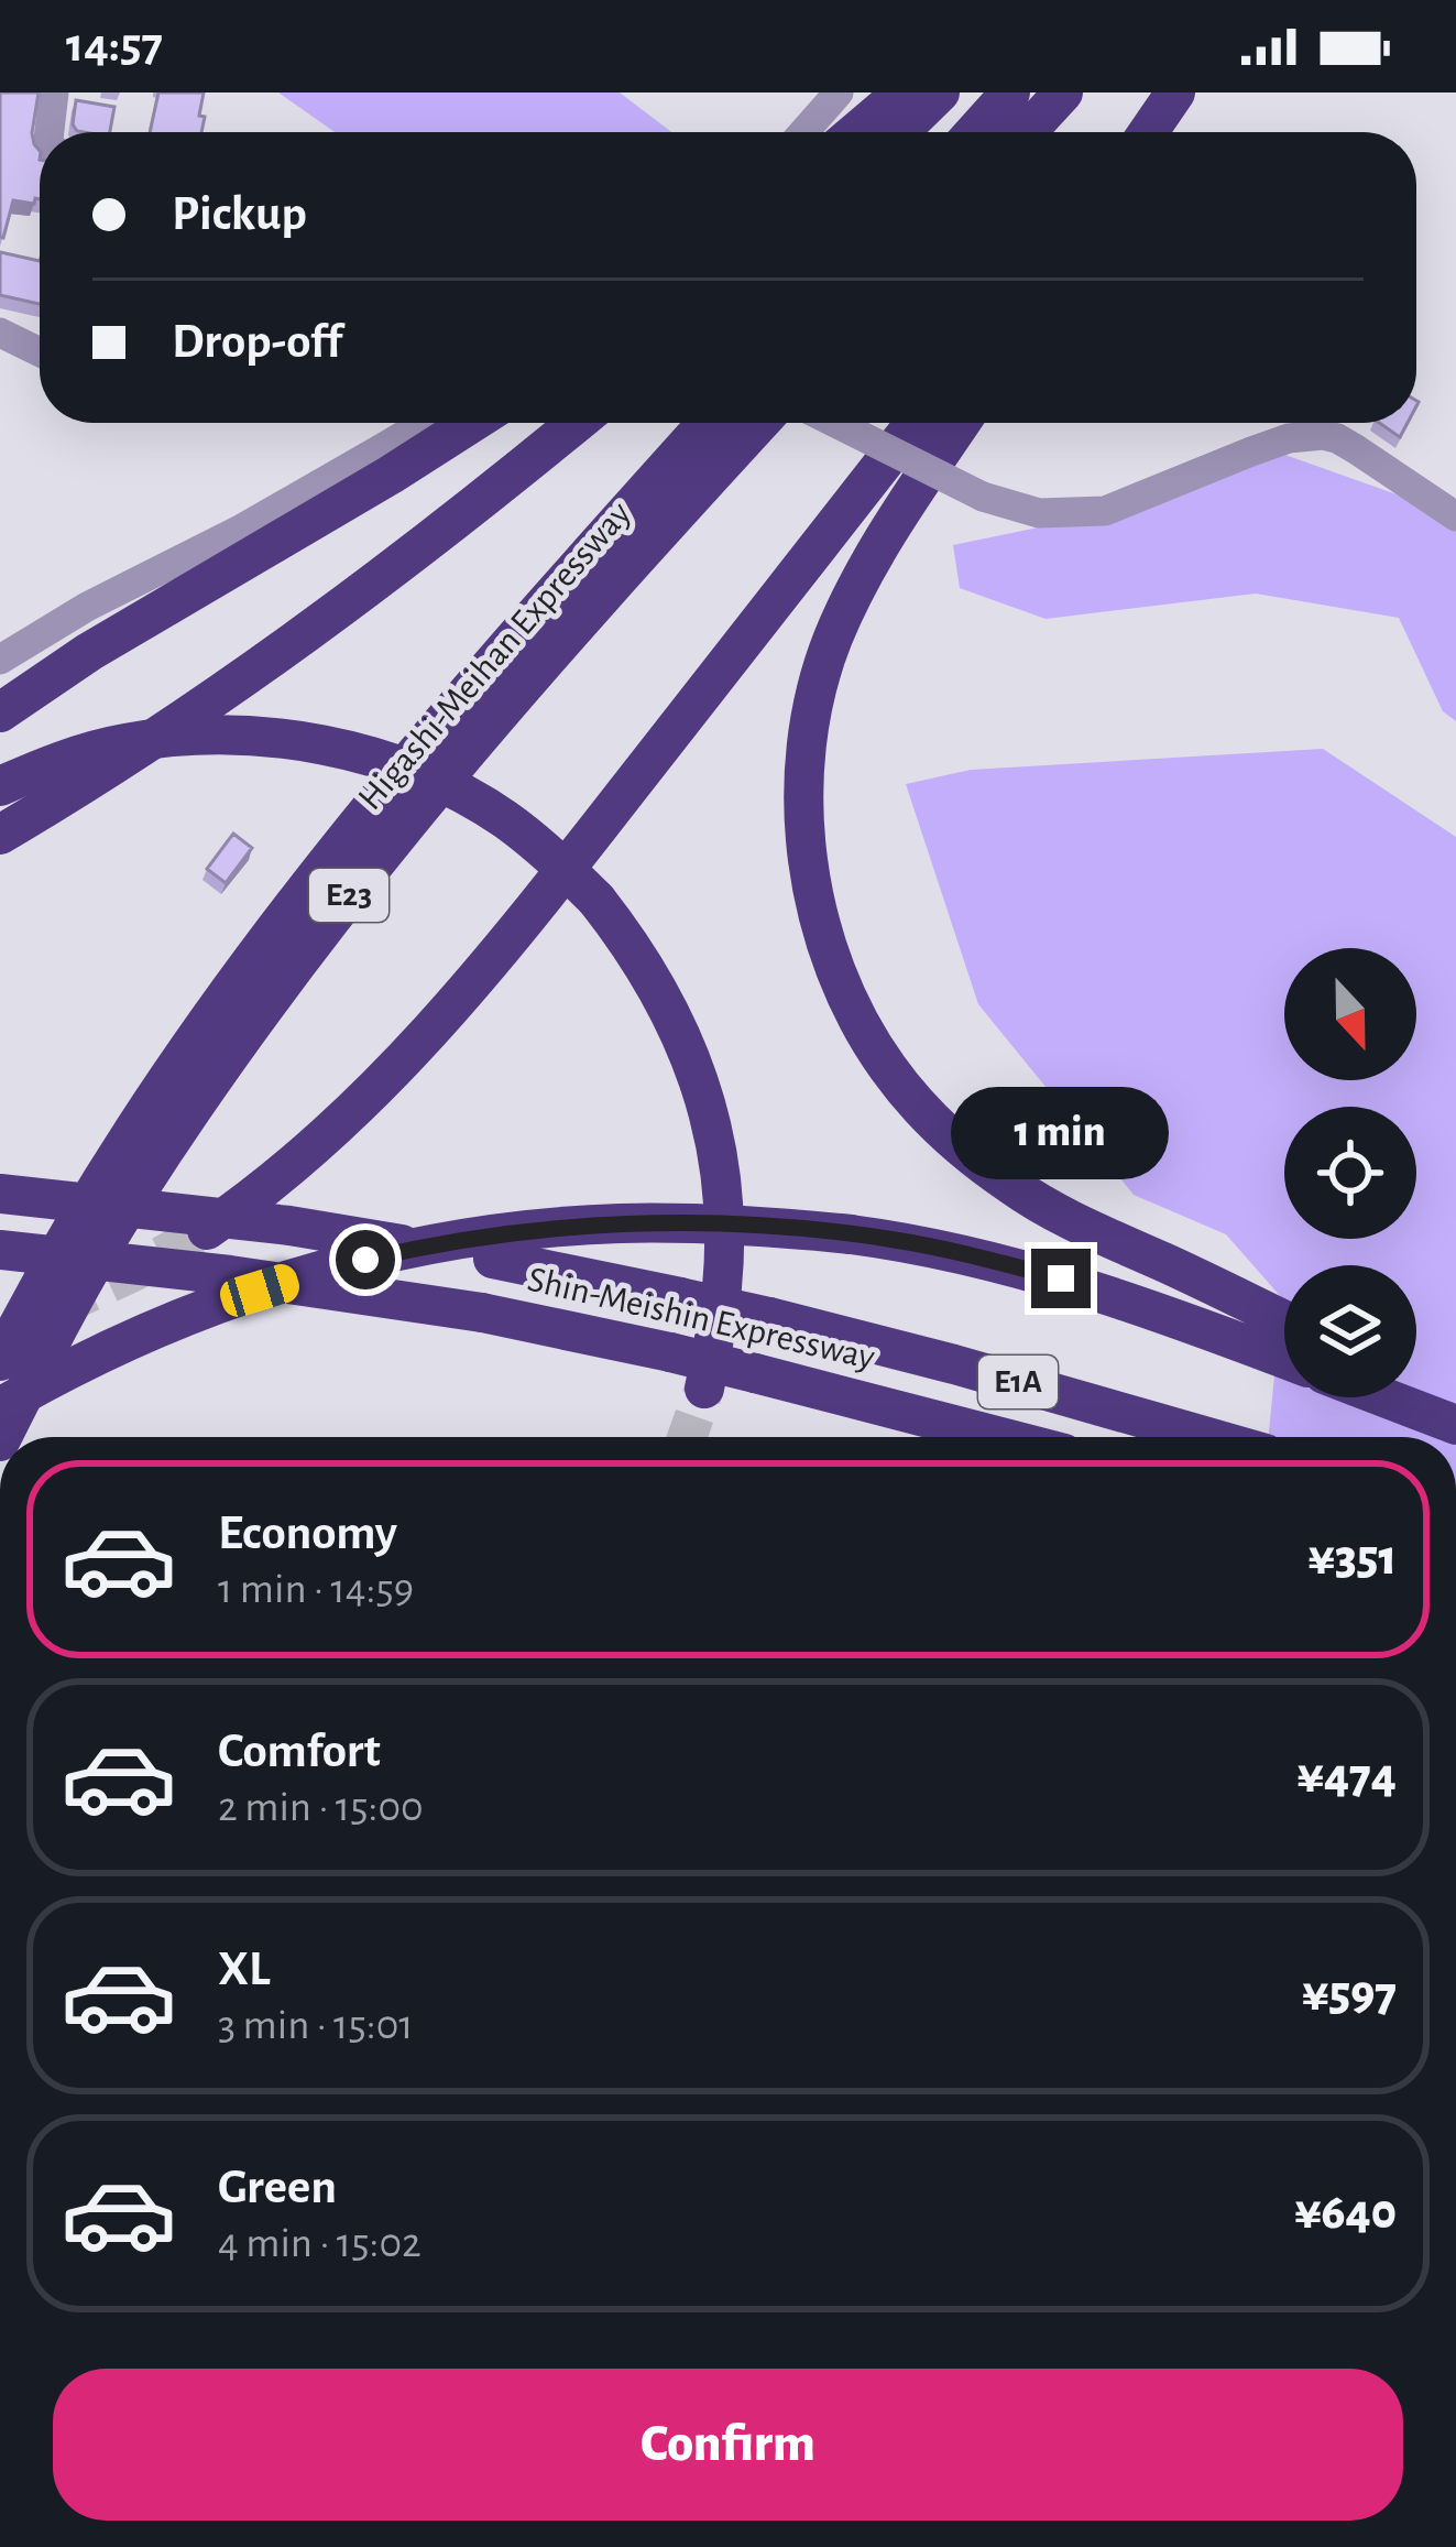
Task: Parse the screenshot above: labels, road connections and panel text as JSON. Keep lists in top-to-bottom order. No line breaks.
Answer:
{"streets":{"highway":["Higashi-Meihan Expressway","E23","Shin-Meishin Expressway","E1A"]},"north":"bottom","page":{"status":"14:57","banner":["Pickup","Drop-off"],"bubble":"1 min","list":[{"name":"Economy","note":"1 min · 14:59","value":"¥351"},{"name":"Comfort","note":"2 min · 15:00","value":"¥474"},{"name":"XL","note":"3 min · 15:01","value":"¥597"},{"name":"Green","note":"4 min · 15:02","value":"¥640"}],"buttons":"Confirm"}}
